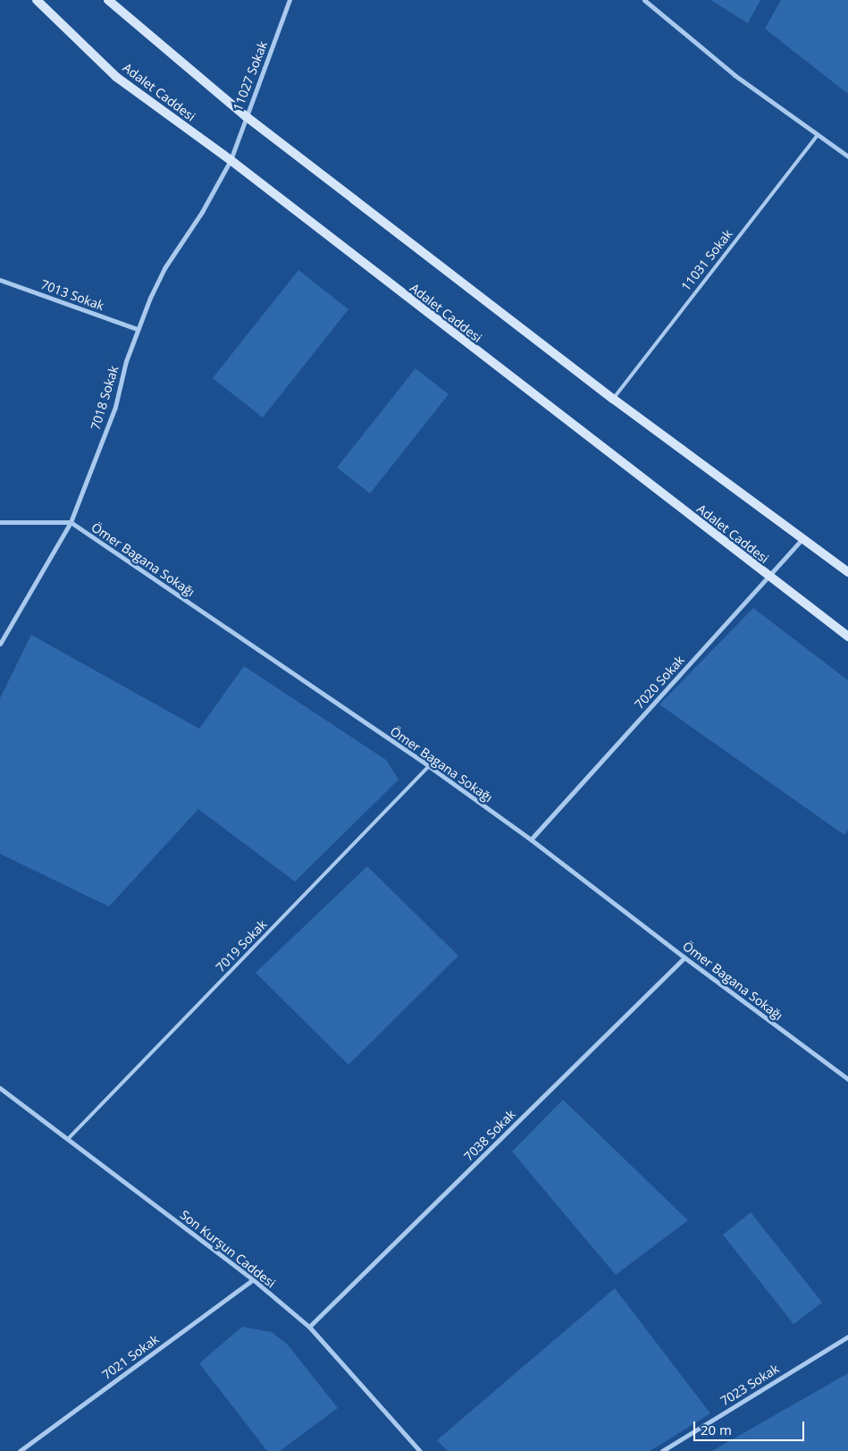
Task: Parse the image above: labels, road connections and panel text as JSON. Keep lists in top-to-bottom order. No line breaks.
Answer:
{"streets":{"street":["11027 Sokak","Adalet Caddesi","7013 Sokak","7018 Sokak","Ömer Bagana Sokağı","7020 Sokak","7038 Sokak","Son Kurşun Caddesi","7021 Sokak","7023 Sokak"],"lane":["11031 Sokak","7019 Sokak"]},"crossings":[["11027 Sokak","Adalet Caddesi"],["11027 Sokak","7018 Sokak"],["Adalet Caddesi","7018 Sokak"],["Adalet Caddesi","7020 Sokak"],["7013 Sokak","7018 Sokak"],["7018 Sokak","Ömer Bagana Sokağı"],["Ömer Bagana Sokağı","7020 Sokak"],["Ömer Bagana Sokağı","7019 Sokak"],["Ömer Bagana Sokağı","7038 Sokak"],["7019 Sokak","Son Kurşun Caddesi"],["7038 Sokak","Son Kurşun Caddesi"],["Son Kurşun Caddesi","7021 Sokak"]],"scale_bar":"20 m"}
